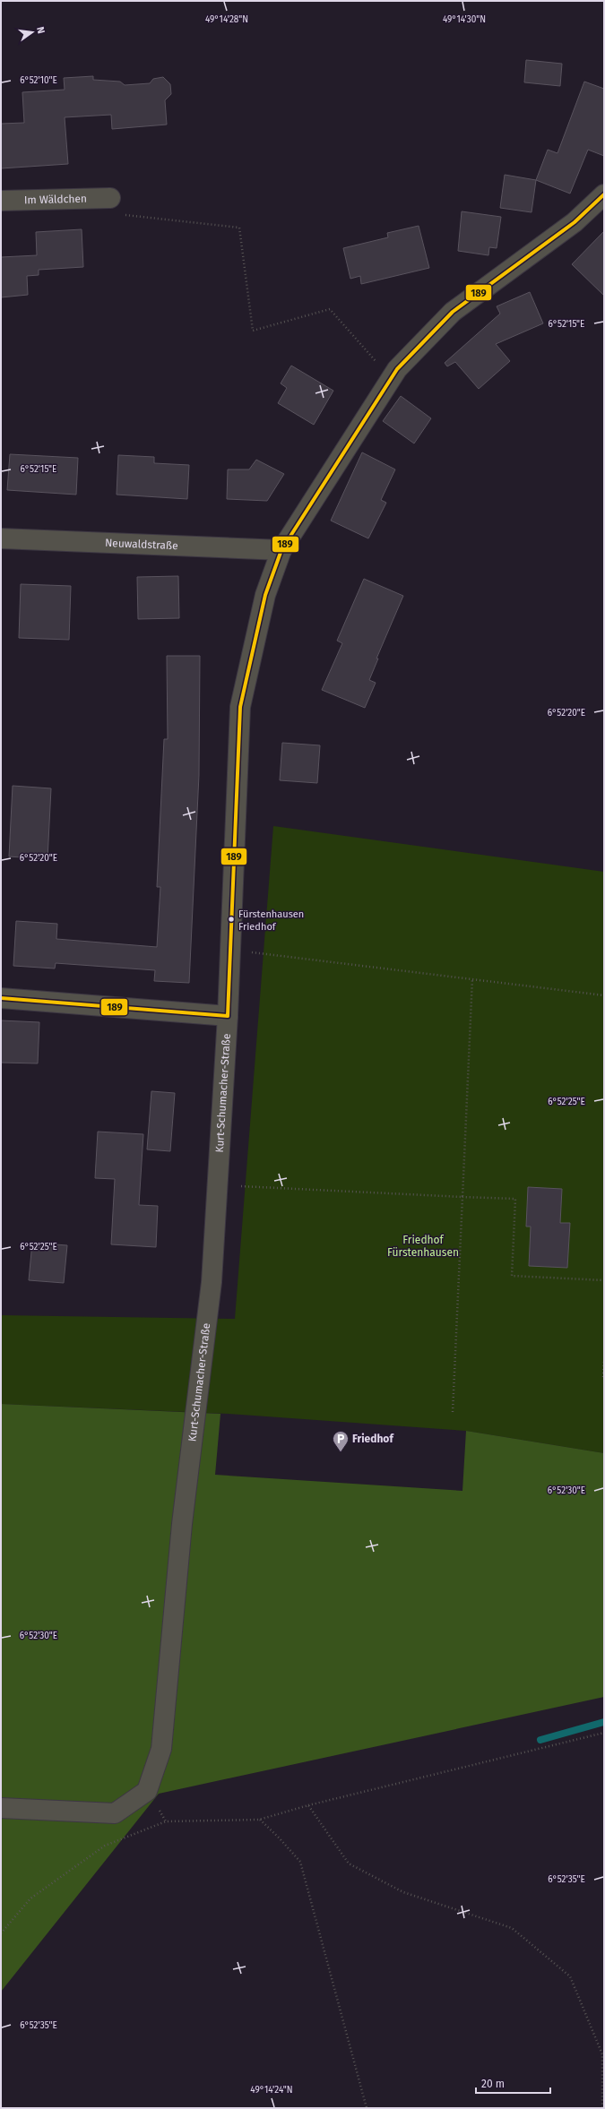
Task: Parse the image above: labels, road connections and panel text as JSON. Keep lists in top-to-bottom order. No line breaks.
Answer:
{"streets":{"street":["Im Wäldchen","Neuwaldstraße","Kurt-Schumacher-Straße"]},"crossings":[["Neuwaldstraße","Kurt-Schumacher-Straße"]],"parks":["Friedhof Fürstenhausen"],"places":{"other":["Fürstenhausen Friedhof"],"parking":["Friedhof"]},"lines":["transit line 189"],"scale_bar":"20 m","north":"right","coordinates":["49°14'28\"N","49°14'30\"N","6°52'10\"E","6°52'15\"E","6°52'20\"E","6°52'25\"E","6°52'30\"E","6°52'35\"E","49°14'24\"N"]}
